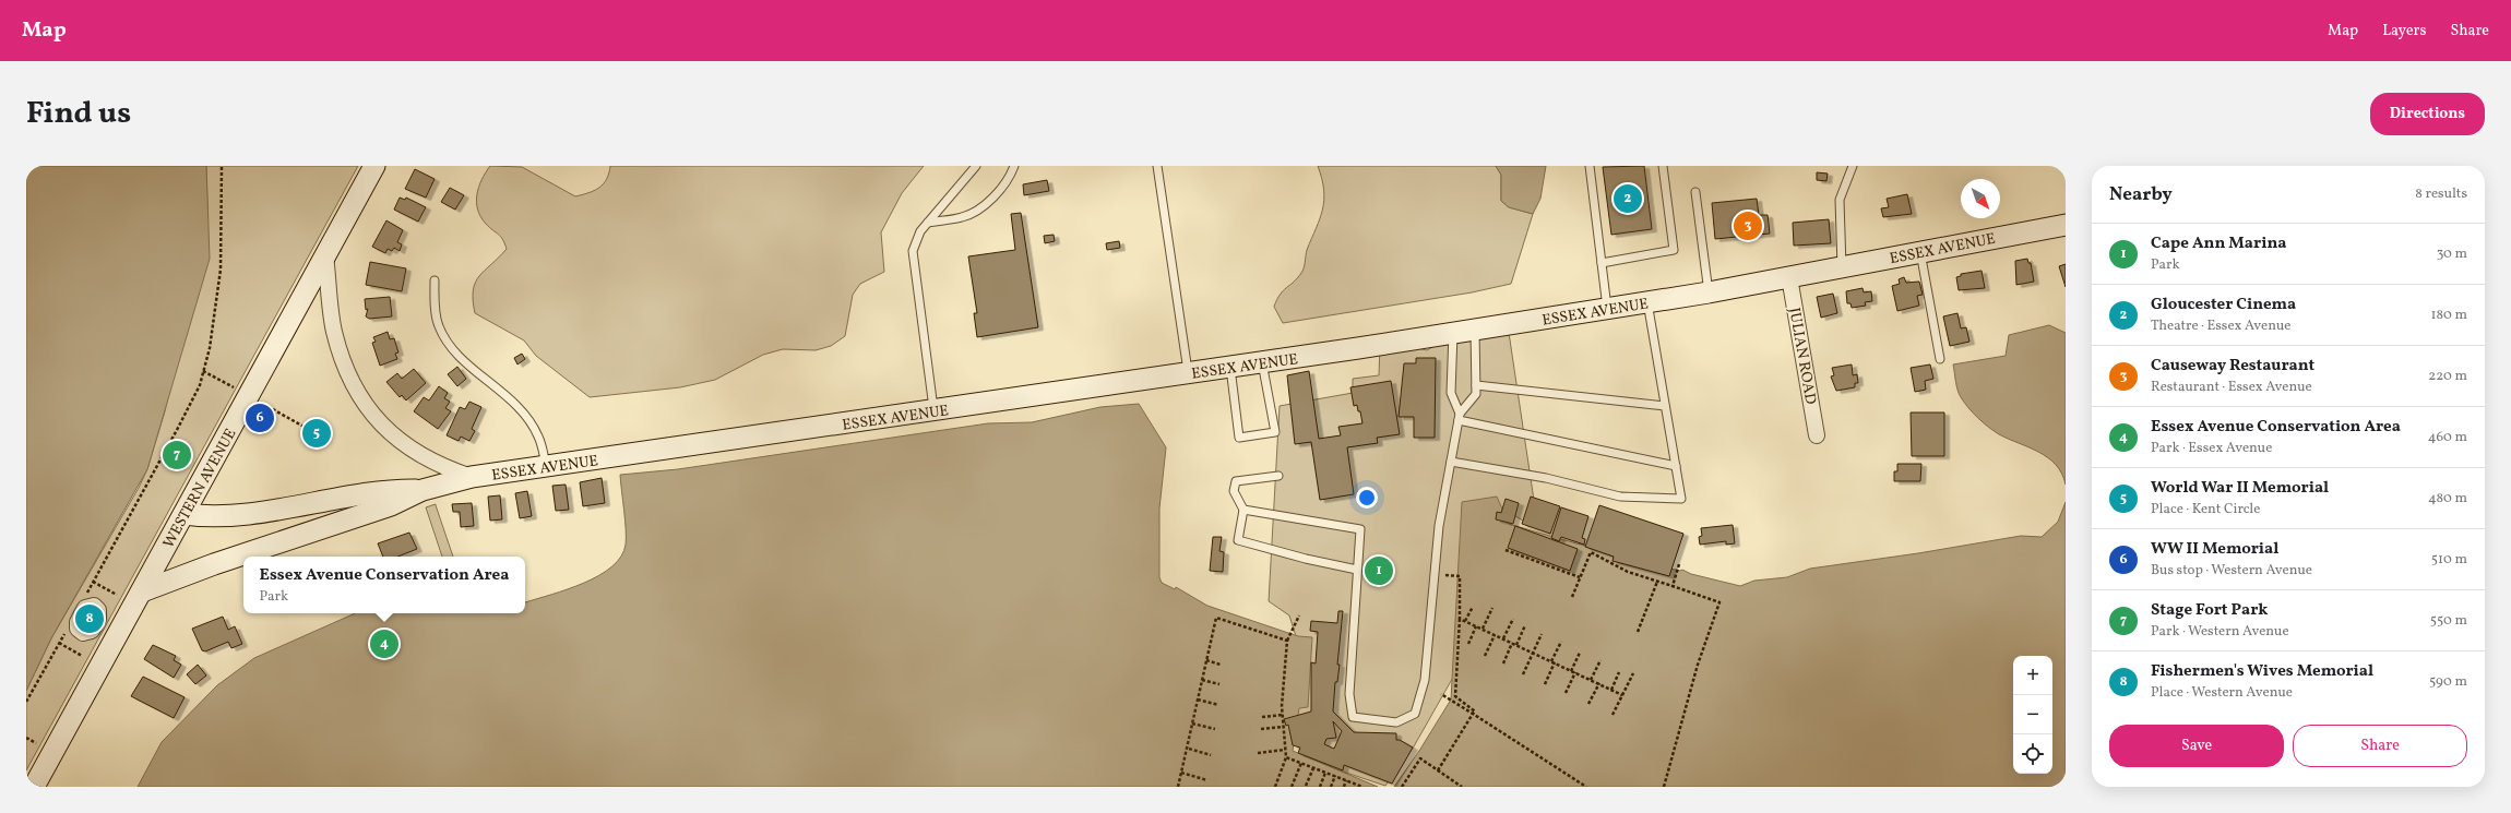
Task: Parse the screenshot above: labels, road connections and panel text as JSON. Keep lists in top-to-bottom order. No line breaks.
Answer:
{"streets":{"street":["ESSEX AVENUE","JULIAN ROAD","WESTERN AVENUE"]},"crossings":[["ESSEX AVENUE","JULIAN ROAD"],["ESSEX AVENUE","WESTERN AVENUE"]],"north":"bottom right","page":{"header":"Map","nav":["Map","Layers","Share"],"title":"Find us","buttons":["Directions",["Save","Share"]],"heading":["Nearby","8 results"],"pins":["2","3","6","5","7","1","8","4"],"list":[{"mark":"1","name":"Cape Ann Marina","note":"Park","value":"30 m"},{"mark":"2","name":"Gloucester Cinema","note":"Theatre · Essex Avenue","value":"180 m"},{"mark":"3","name":"Causeway Restaurant","note":"Restaurant · Essex Avenue","value":"220 m"},{"mark":"4","name":"Essex Avenue Conservation Area","note":"Park · Essex Avenue","value":"460 m"},{"mark":"5","name":"World War II Memorial","note":"Place · Kent Circle","value":"480 m"},{"mark":"6","name":"WW II Memorial","note":"Bus stop · Western Avenue","value":"510 m"},{"mark":"7","name":"Stage Fort Park","note":"Park · Western Avenue","value":"550 m"},{"mark":"8","name":"Fishermen's Wives Memorial","note":"Place · Western Avenue","value":"590 m"}],"popup":["Essex Avenue Conservation Area","Park"],"map_buttons":["+","−"]}}
